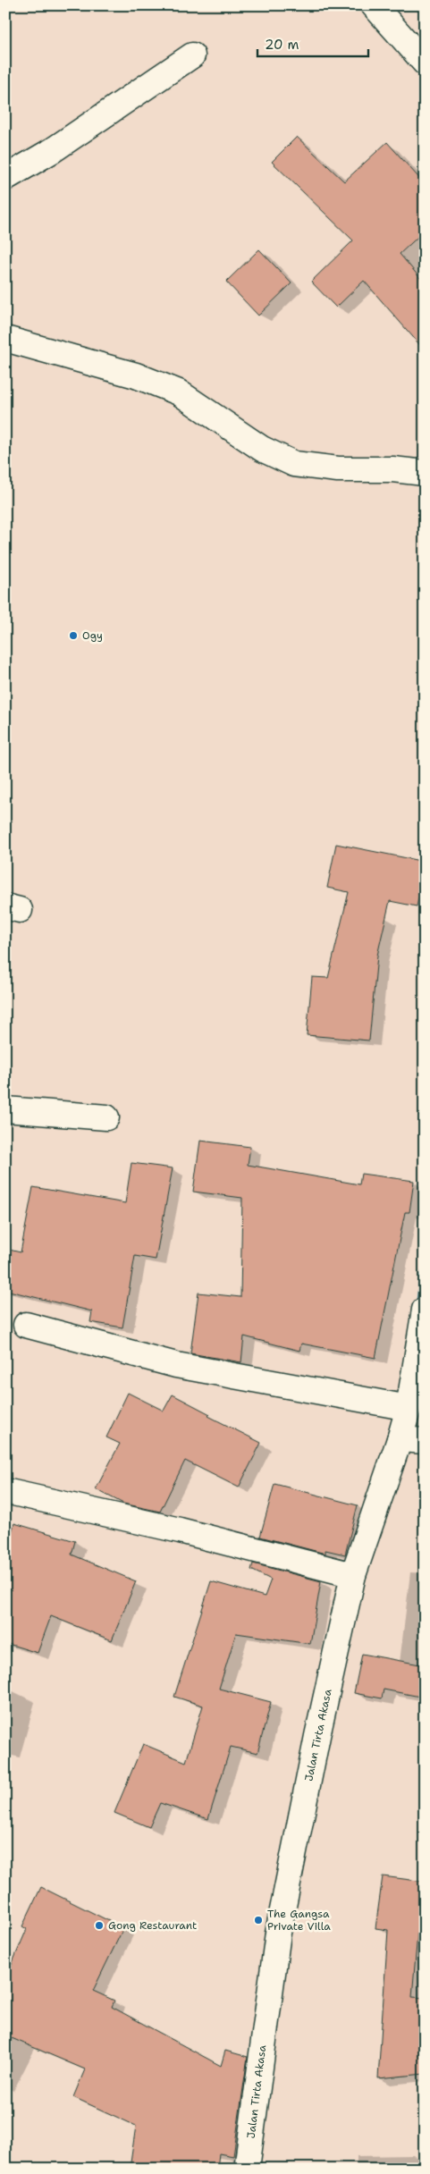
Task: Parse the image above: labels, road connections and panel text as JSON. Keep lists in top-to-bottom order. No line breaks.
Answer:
{"streets":{"street":["Jalan Tirta Akasa"]},"places":["Ogy","The Gangsa Private Villa","Gong Restaurant"],"scale_bar":"20 m"}
